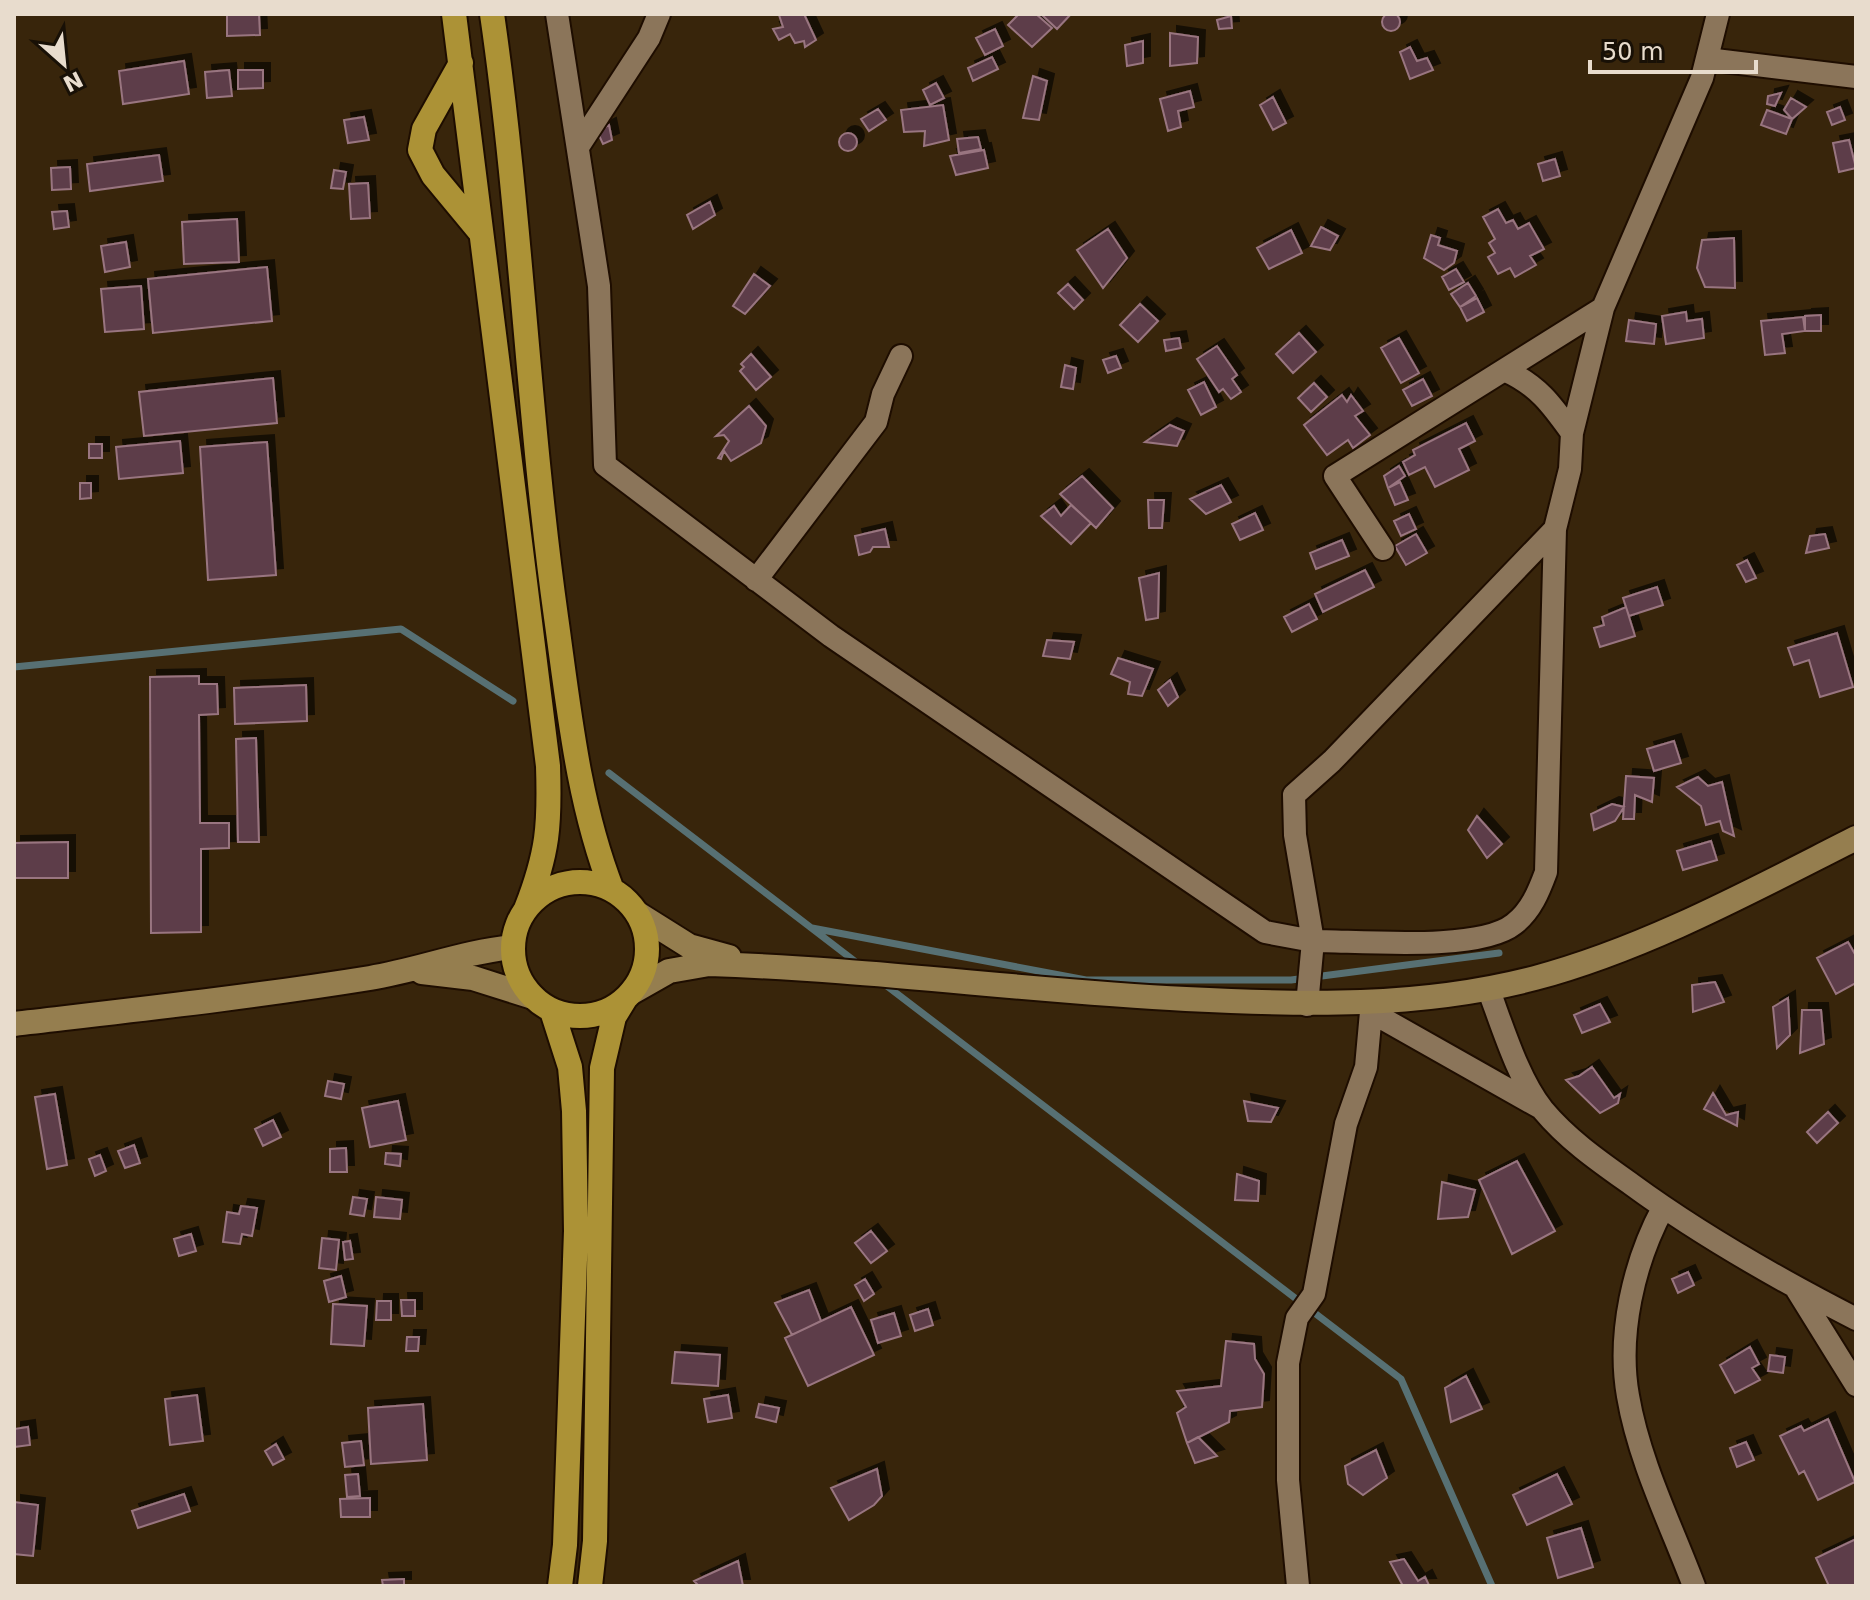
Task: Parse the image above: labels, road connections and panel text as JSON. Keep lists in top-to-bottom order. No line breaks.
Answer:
{"scale_bar":"50 m","north":"bottom right"}
